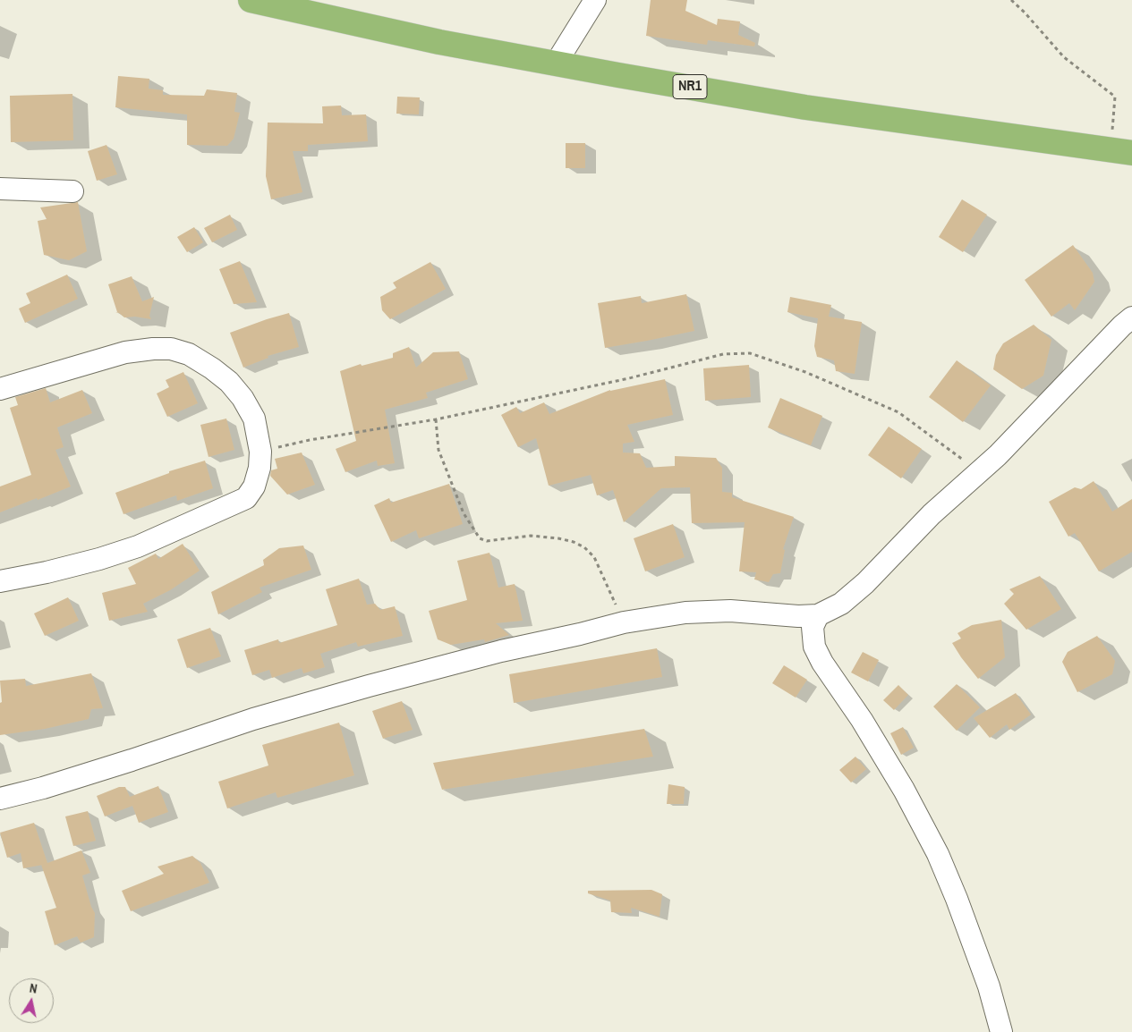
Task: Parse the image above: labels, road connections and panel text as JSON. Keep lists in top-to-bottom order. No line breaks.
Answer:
{"streets":{"highway":["NR1"]},"north":"top"}
